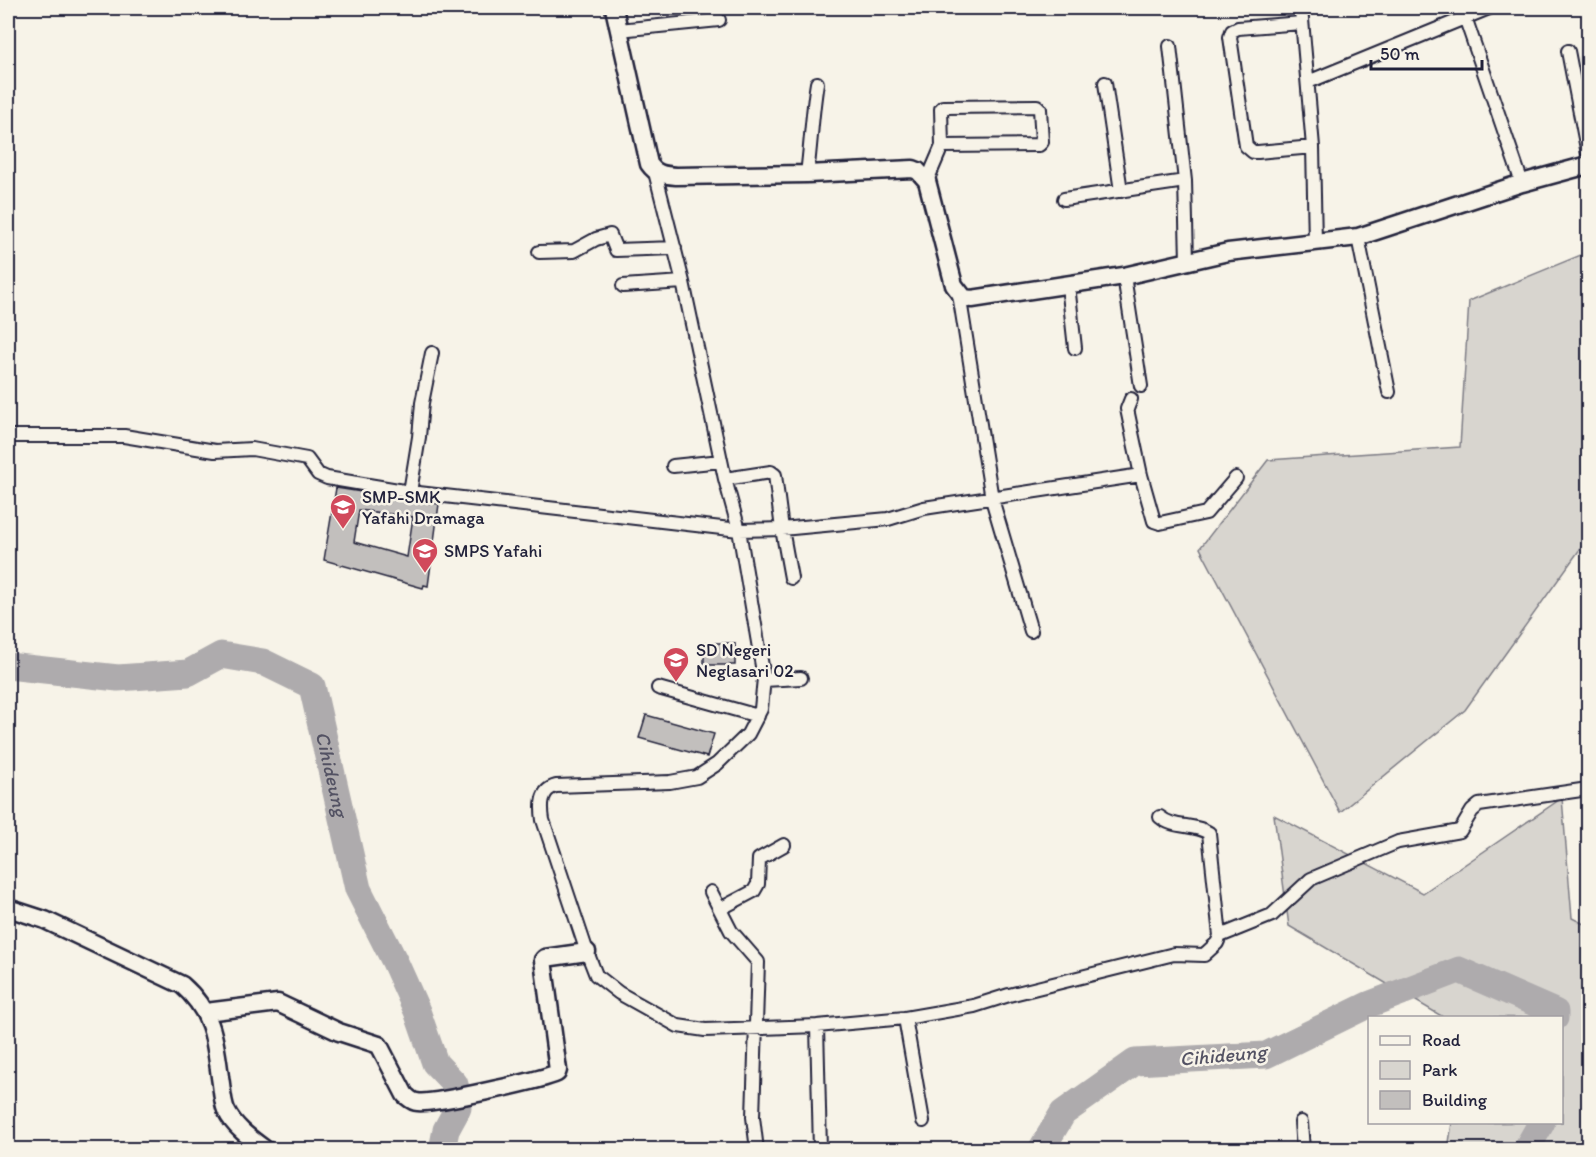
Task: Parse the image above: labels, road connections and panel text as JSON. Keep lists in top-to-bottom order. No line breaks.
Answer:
{"water":["Cihideung"],"places":{"school or university":["SMP-SMK Yafahi Dramaga","SMPS Yafahi","SD Negeri Neglasari 02"]},"legend":["Road","Park","Building"],"scale_bar":"50 m"}
